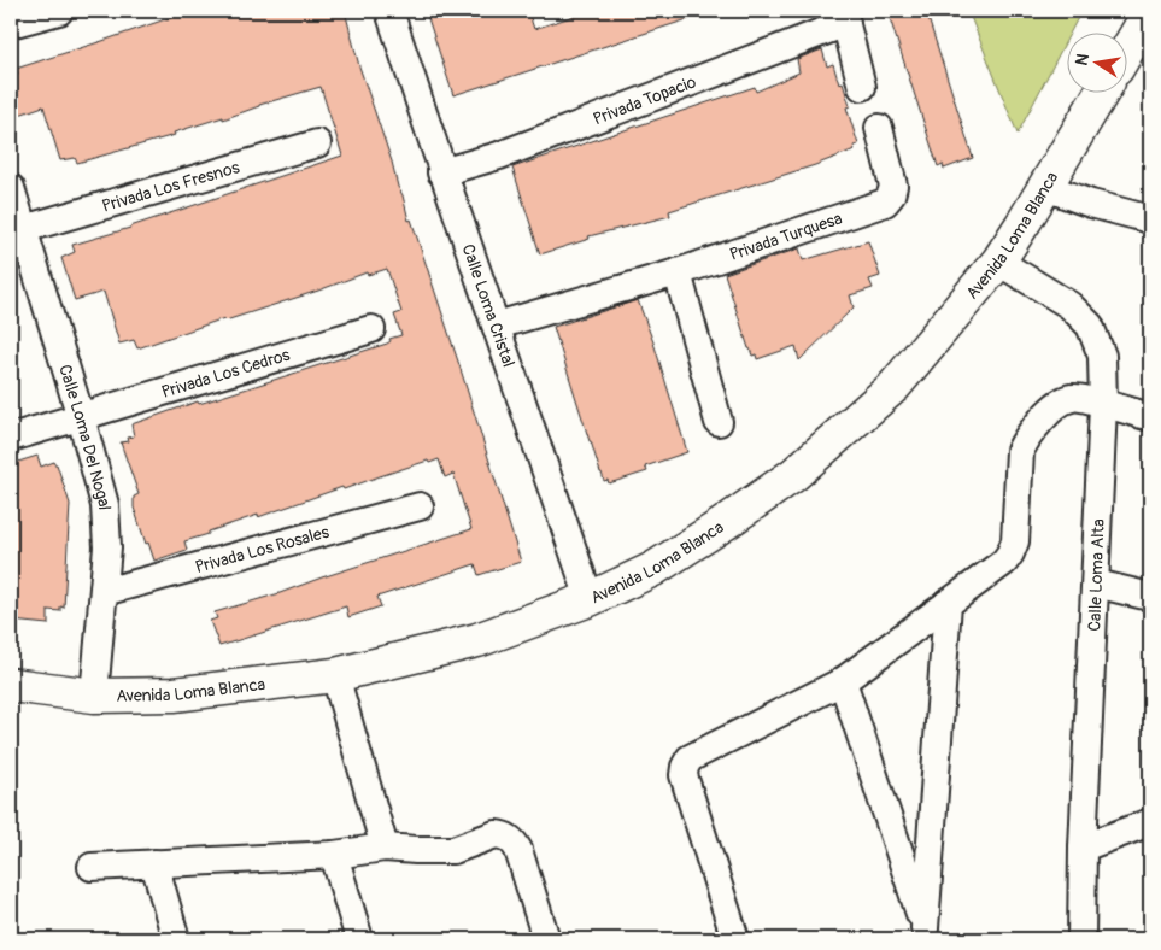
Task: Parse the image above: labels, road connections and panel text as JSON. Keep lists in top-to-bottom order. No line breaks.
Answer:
{"streets":{"street":["Privada Topacio","Privada Los Fresnos","Avenida Loma Blanca","Privada Turquesa","Calle Loma Cristal","Privada Los Cedros","Calle Loma Del Nogal","Privada Los Rosales","Calle Loma Alta"]},"crossings":[["Privada Topacio","Calle Loma Cristal"],["Privada Los Fresnos","Calle Loma Del Nogal"],["Avenida Loma Blanca","Calle Loma Cristal"],["Avenida Loma Blanca","Calle Loma Del Nogal"],["Avenida Loma Blanca","Calle Loma Alta"],["Privada Turquesa","Calle Loma Cristal"],["Privada Los Cedros","Calle Loma Del Nogal"],["Calle Loma Del Nogal","Privada Los Rosales"]],"north":"left"}
